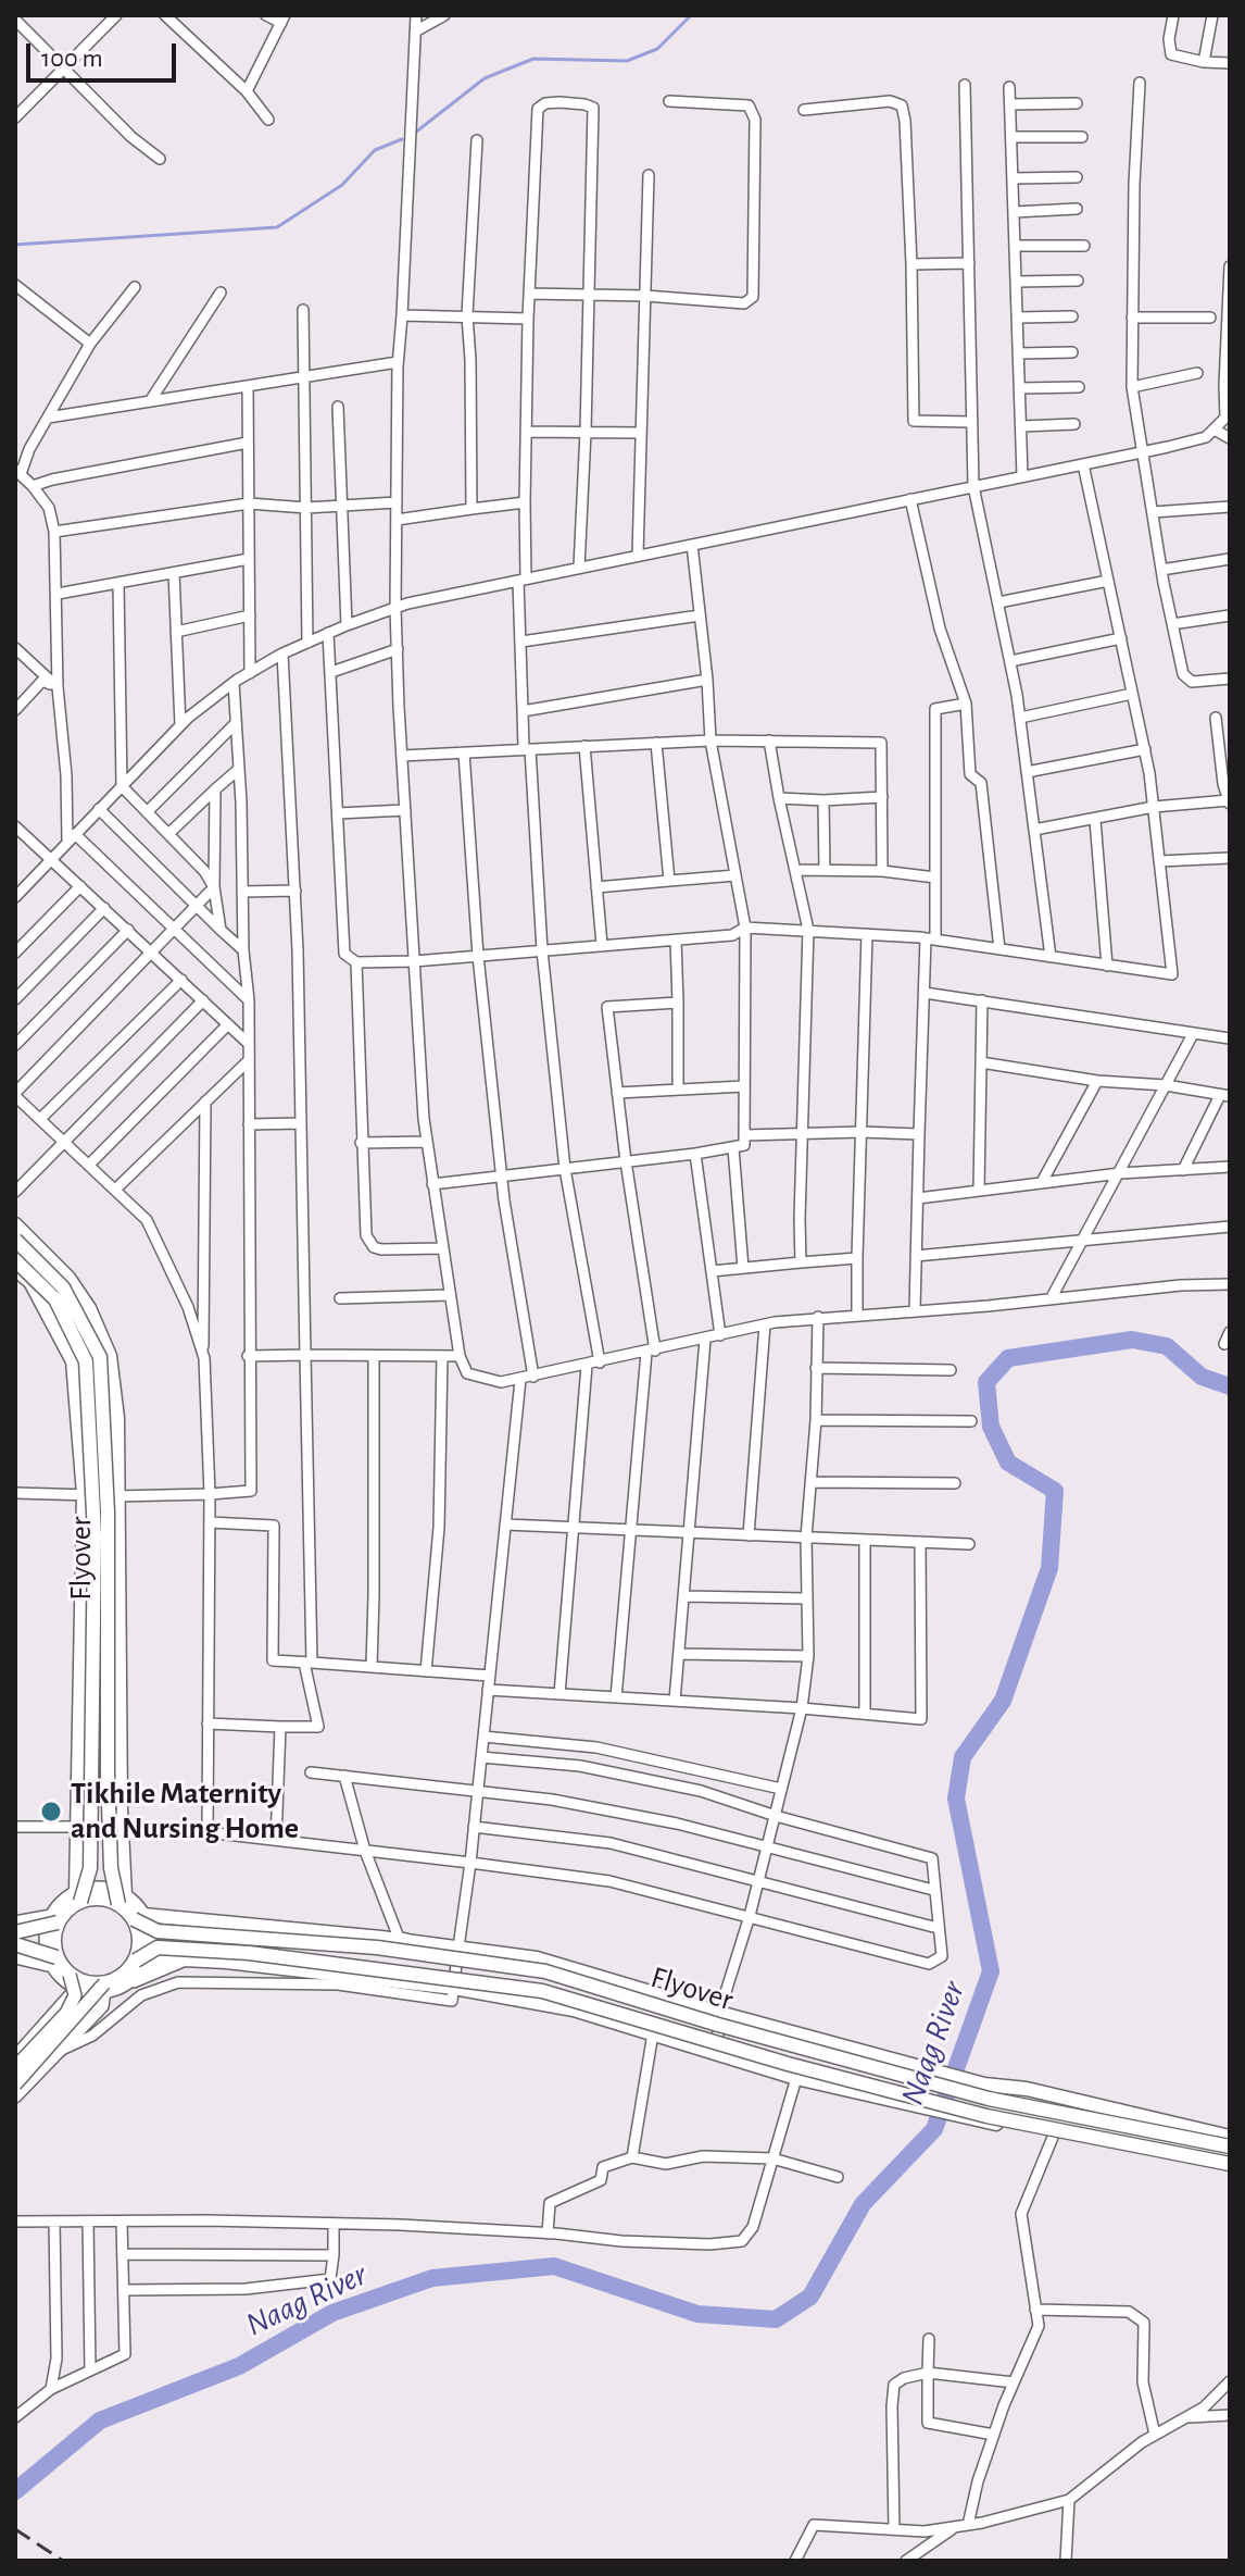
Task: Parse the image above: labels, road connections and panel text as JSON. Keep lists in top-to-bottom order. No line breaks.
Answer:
{"streets":{"highway":["Flyover"]},"water":["Naag River"],"places":["Tikhile Maternity and Nursing Home"],"scale_bar":"100 m"}
